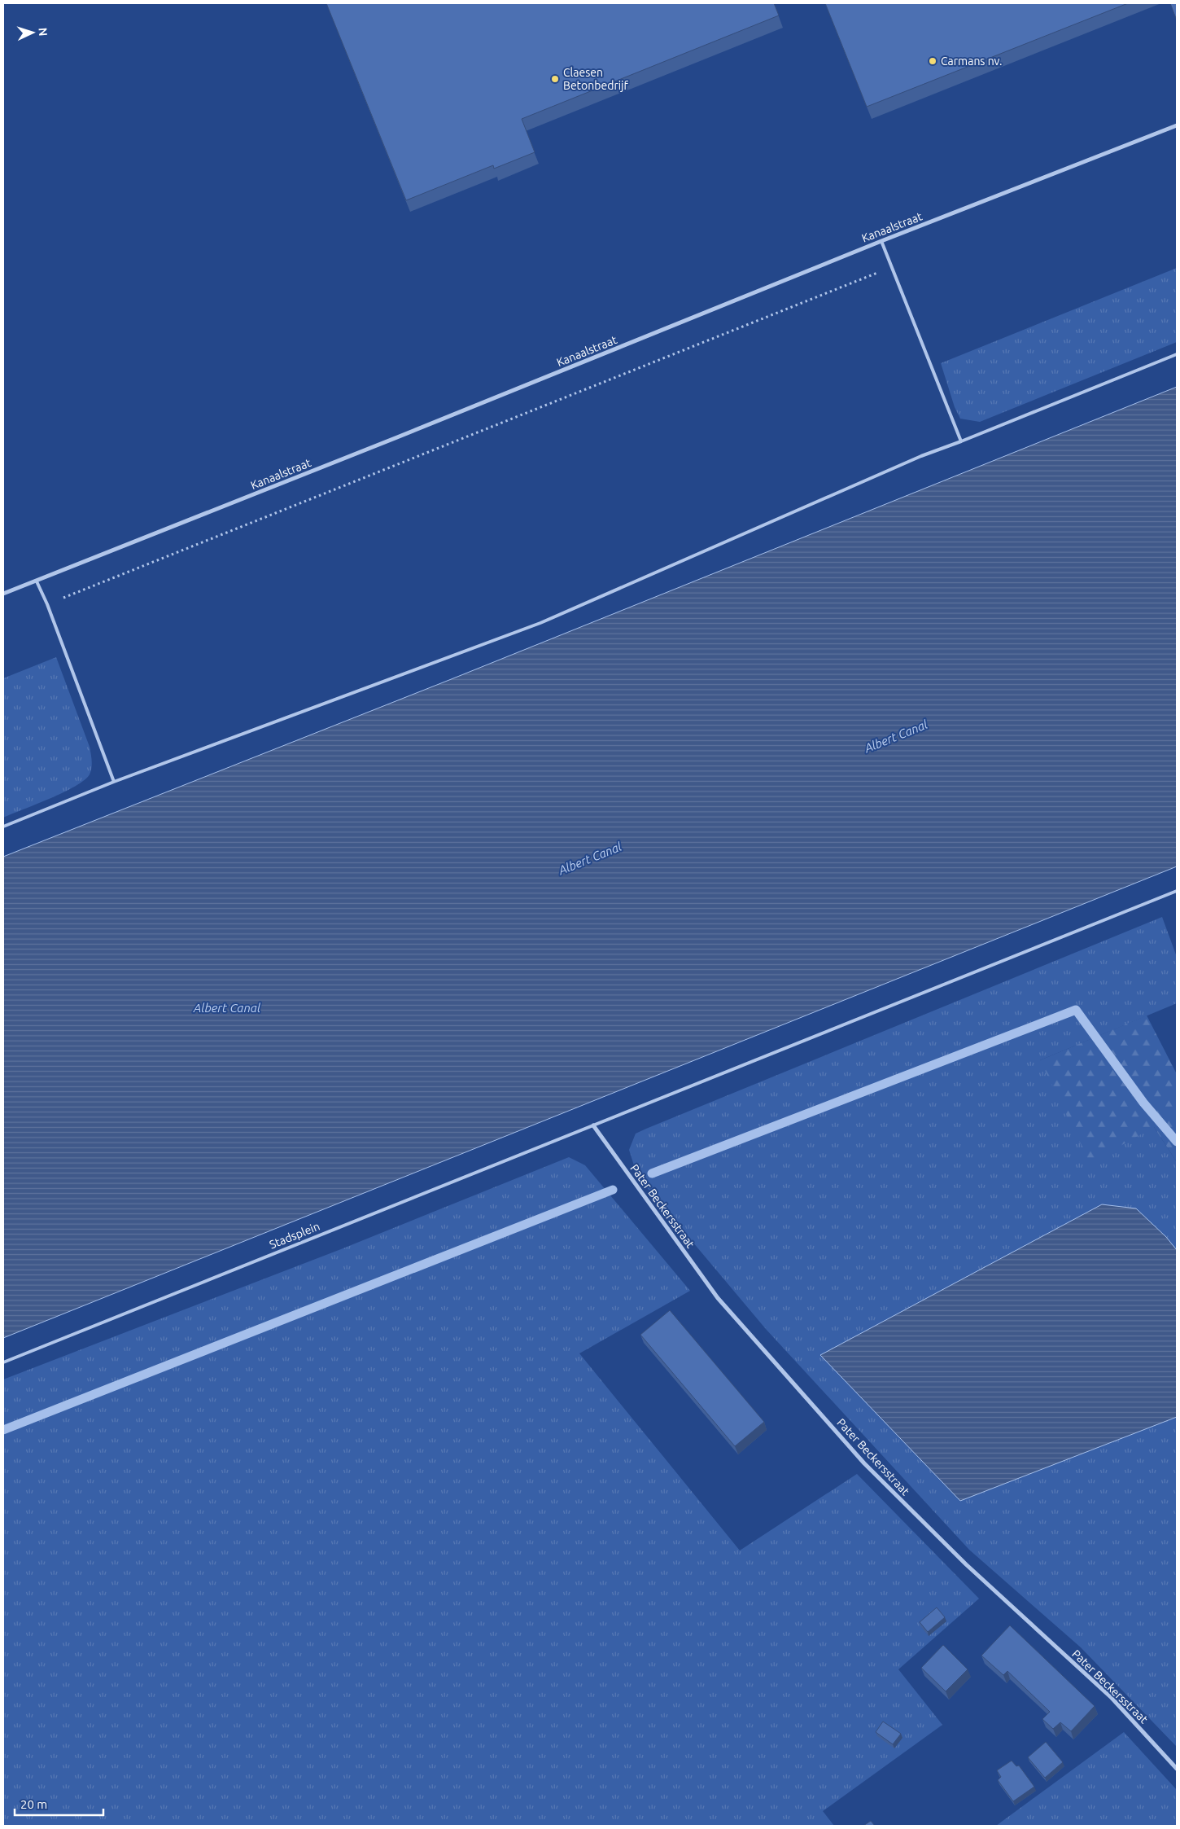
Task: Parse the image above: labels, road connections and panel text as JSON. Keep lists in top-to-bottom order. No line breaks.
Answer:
{"streets":{"street":["Kanaalstraat","Pater Beckersstraat"],"lane":["Stadsplein"]},"crossings":[["Pater Beckersstraat","Stadsplein"]],"water":["Albert Canal"],"places":["Carmans nv.","Claesen Betonbedrijf"],"scale_bar":"20 m","north":"right"}
